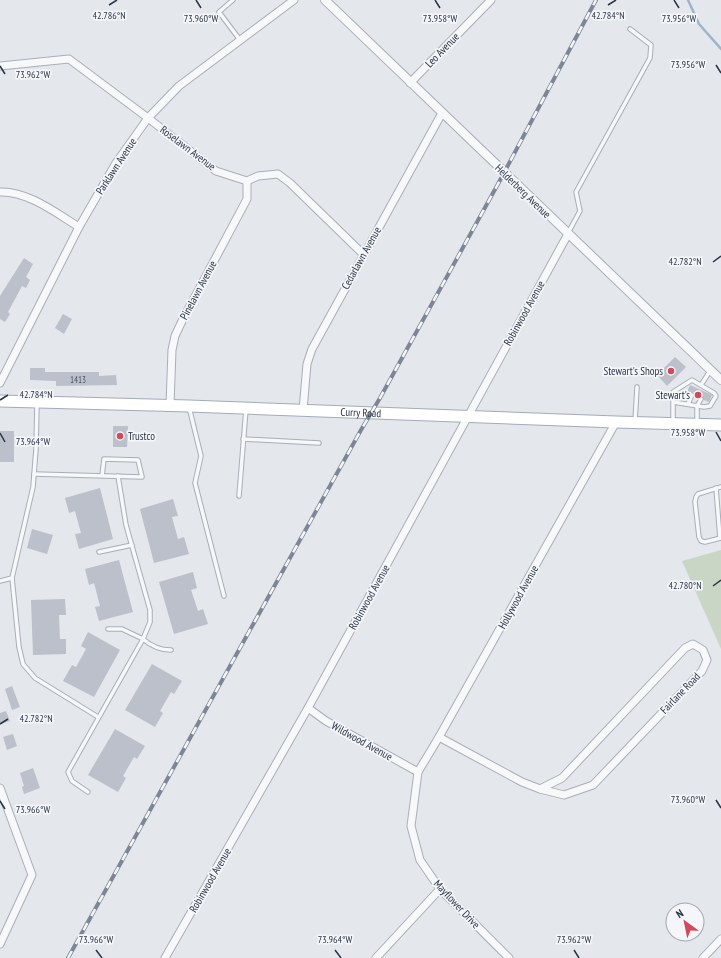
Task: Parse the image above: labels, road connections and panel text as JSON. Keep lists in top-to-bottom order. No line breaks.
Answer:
{"streets":{"main road":["Curry Road"],"street":["Leo Avenue","Roselawn Avenue","Parklawn Avenue","Helderberg Avenue","Cedarlawn Avenue","Pinelawn Avenue","Robinwood Avenue","Hollywood Avenue","Fairlane Road","Wildwood Avenue","Mayflower Drive"]},"crossings":[["Leo Avenue","Helderberg Avenue"],["Roselawn Avenue","Parklawn Avenue"],["Roselawn Avenue","Pinelawn Avenue"],["Helderberg Avenue","Cedarlawn Avenue"],["Helderberg Avenue","Robinwood Avenue"],["Cedarlawn Avenue","Curry Road"],["Pinelawn Avenue","Curry Road"],["Robinwood Avenue","Curry Road"],["Robinwood Avenue","Wildwood Avenue"],["Curry Road","Hollywood Avenue"],["Hollywood Avenue","Fairlane Road"],["Hollywood Avenue","Wildwood Avenue"],["Hollywood Avenue","Mayflower Drive"],["Wildwood Avenue","Mayflower Drive"]],"places":["Stewart's Shops","Stewart's","Trustco"],"house_numbers":["1413"],"north":"top left","coordinates":["42.786°N","42.784°N","73.960°W","73.958°W","73.956°W","73.962°W","42.782°N","73.964°W","42.780°N","73.966°W"]}
